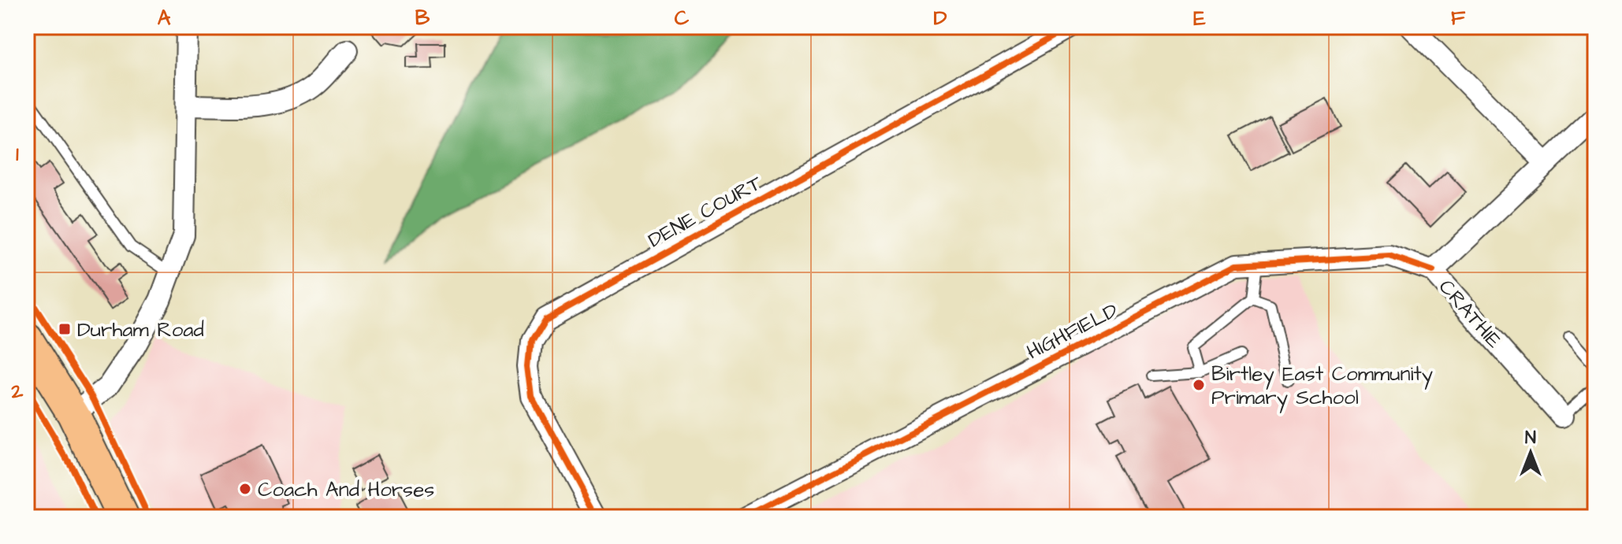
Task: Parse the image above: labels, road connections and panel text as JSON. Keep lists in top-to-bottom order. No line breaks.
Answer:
{"streets":{"street":["DENE COURT","CRATHIE","HIGHFIELD"]},"crossings":[["CRATHIE","HIGHFIELD"]],"places":{"transit":["Durham Road"],"other":["Birtley East Community Primary School","Coach And Horses"]},"north":"top","grid":{"columns":["A","B","C","D","E","F"],"rows":["1","2"]}}
